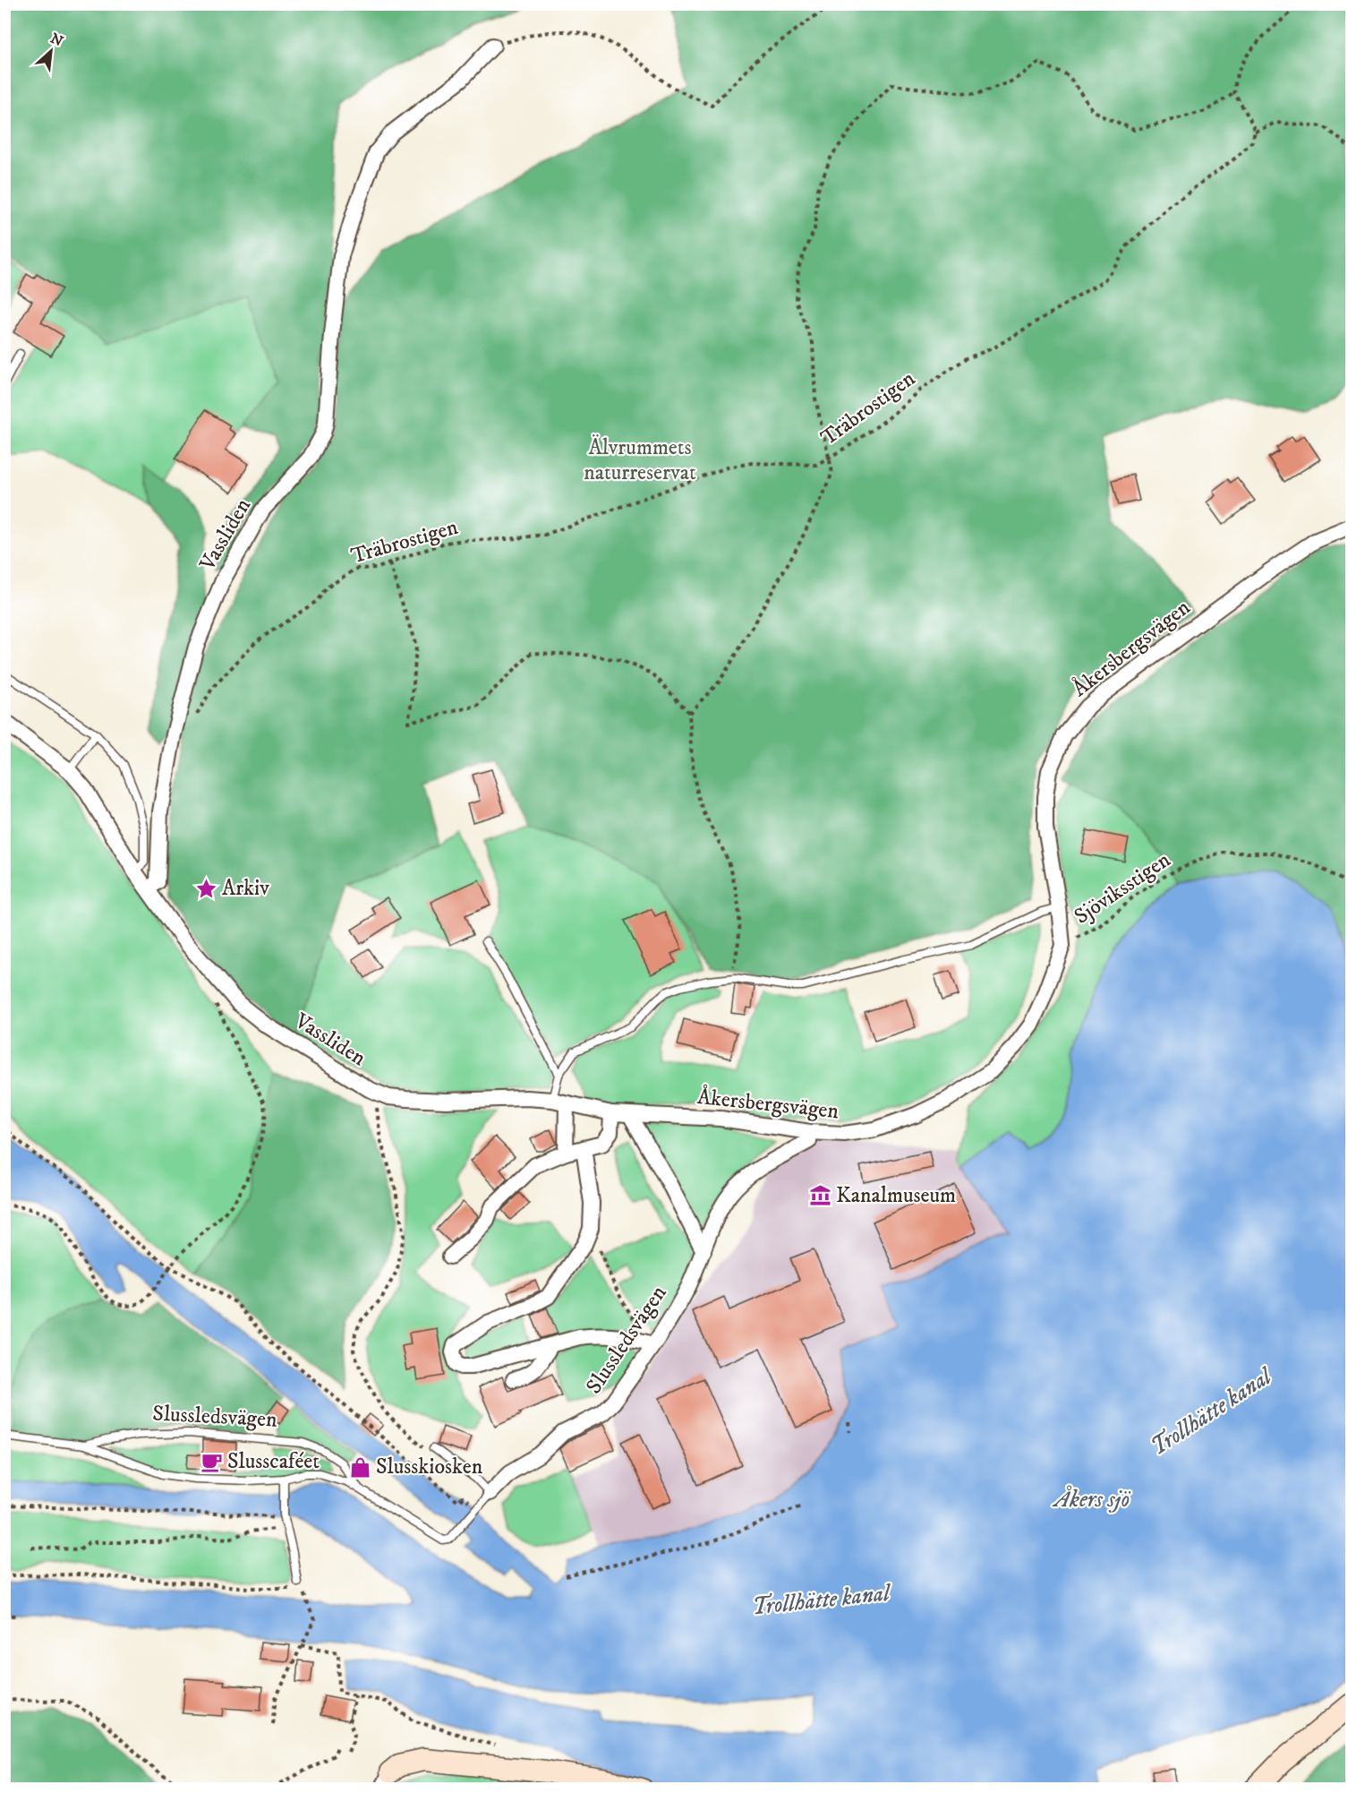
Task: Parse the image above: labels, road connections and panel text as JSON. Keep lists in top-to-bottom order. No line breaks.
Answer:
{"streets":{"street":["Vassliden","Åkersbergsvägen","Slussledsvägen"],"path":["Träbrostigen","Sjöviksstigen"]},"crossings":[["Träbrostigen","Vassliden"],["Vassliden","Åkersbergsvägen"],["Åkersbergsvägen","Sjöviksstigen"],["Åkersbergsvägen","Slussledsvägen"]],"water":["Trollhätte kanal","Åkers sjö"],"parks":["Älvrummets naturreservat"],"places":{"place":["Arkiv"],"museum":["Kanalmuseum"],"cafe":["Slusscaféet"],"shop":["Slusskiosken"]},"north":"top right"}
